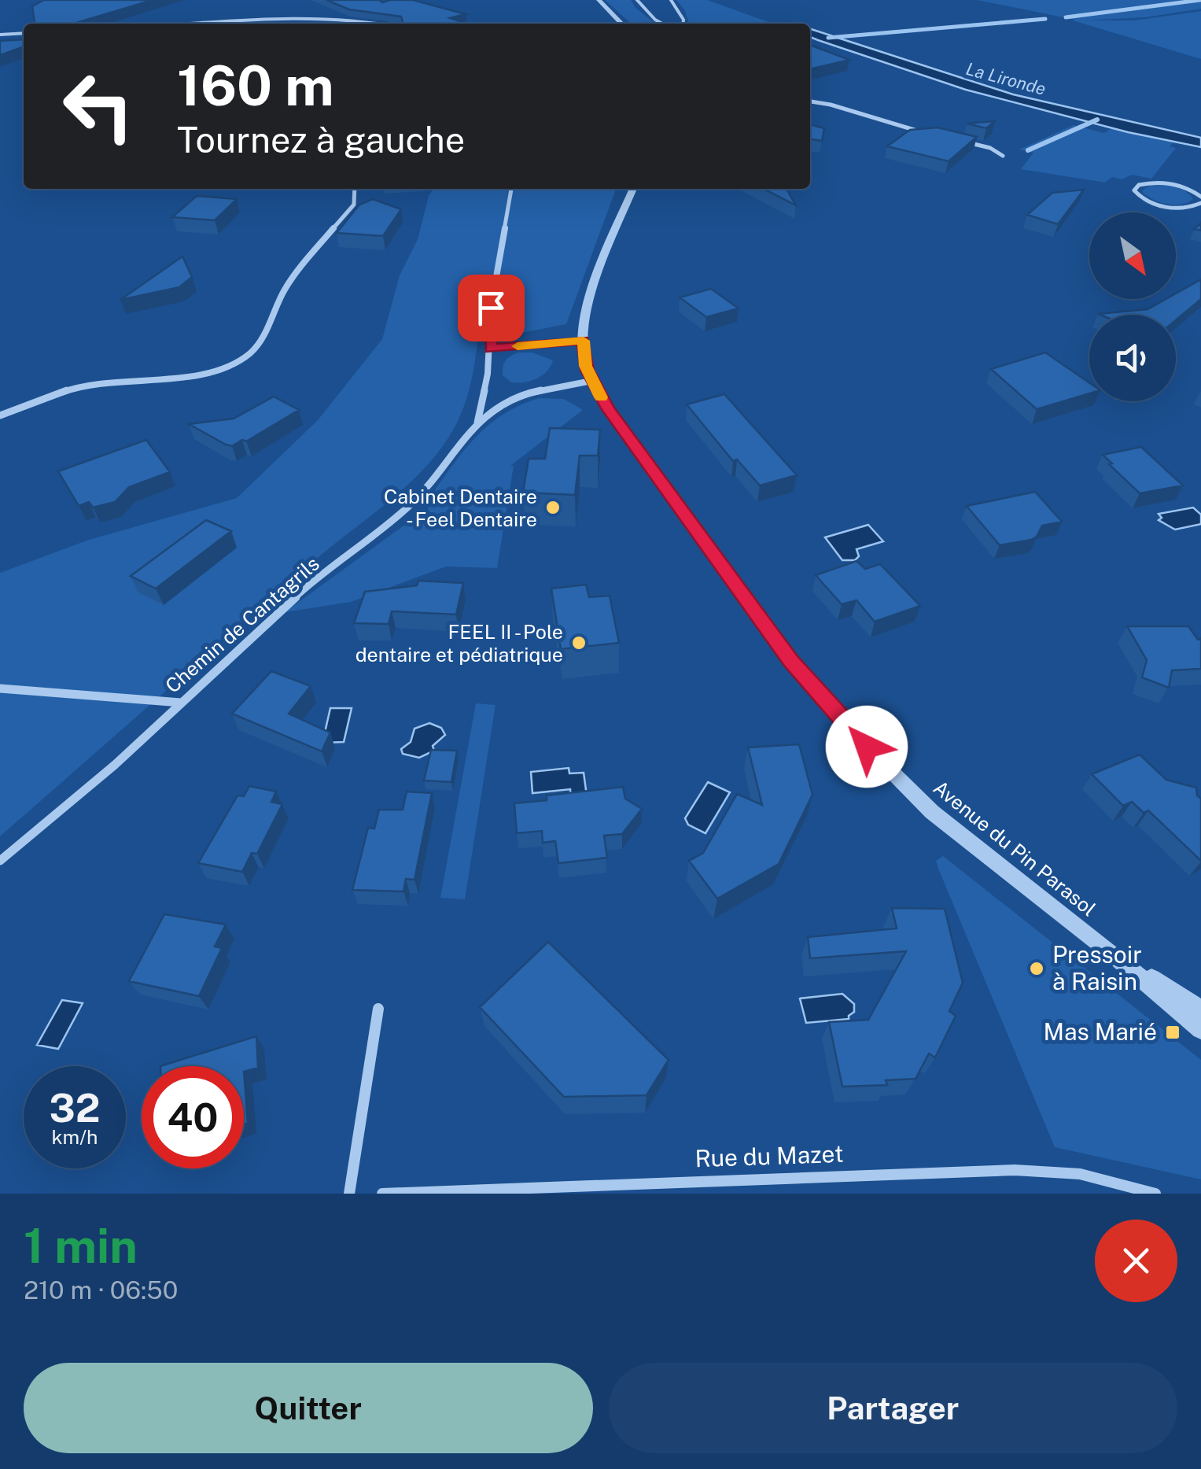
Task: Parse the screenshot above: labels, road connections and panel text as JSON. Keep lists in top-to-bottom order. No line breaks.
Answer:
{"streets":{"street":["Chemin de Cantagrils","Avenue du Pin Parasol","Rue du Mazet"]},"water":["La Lironde"],"places":{"other":["Cabinet Dentaire - Feel Dentaire","FEEL II - Pole dentaire et pédiatrique","Pressoir à Raisin"],"transit":["Mas Marié"]},"north":"bottom right","page":{"turn":["160 m","Tournez à gauche"],"speed":"32 km/h","limit":"40","heading":["1 min","210 m · 06:50"],"buttons":["Quitter","Partager"]}}
